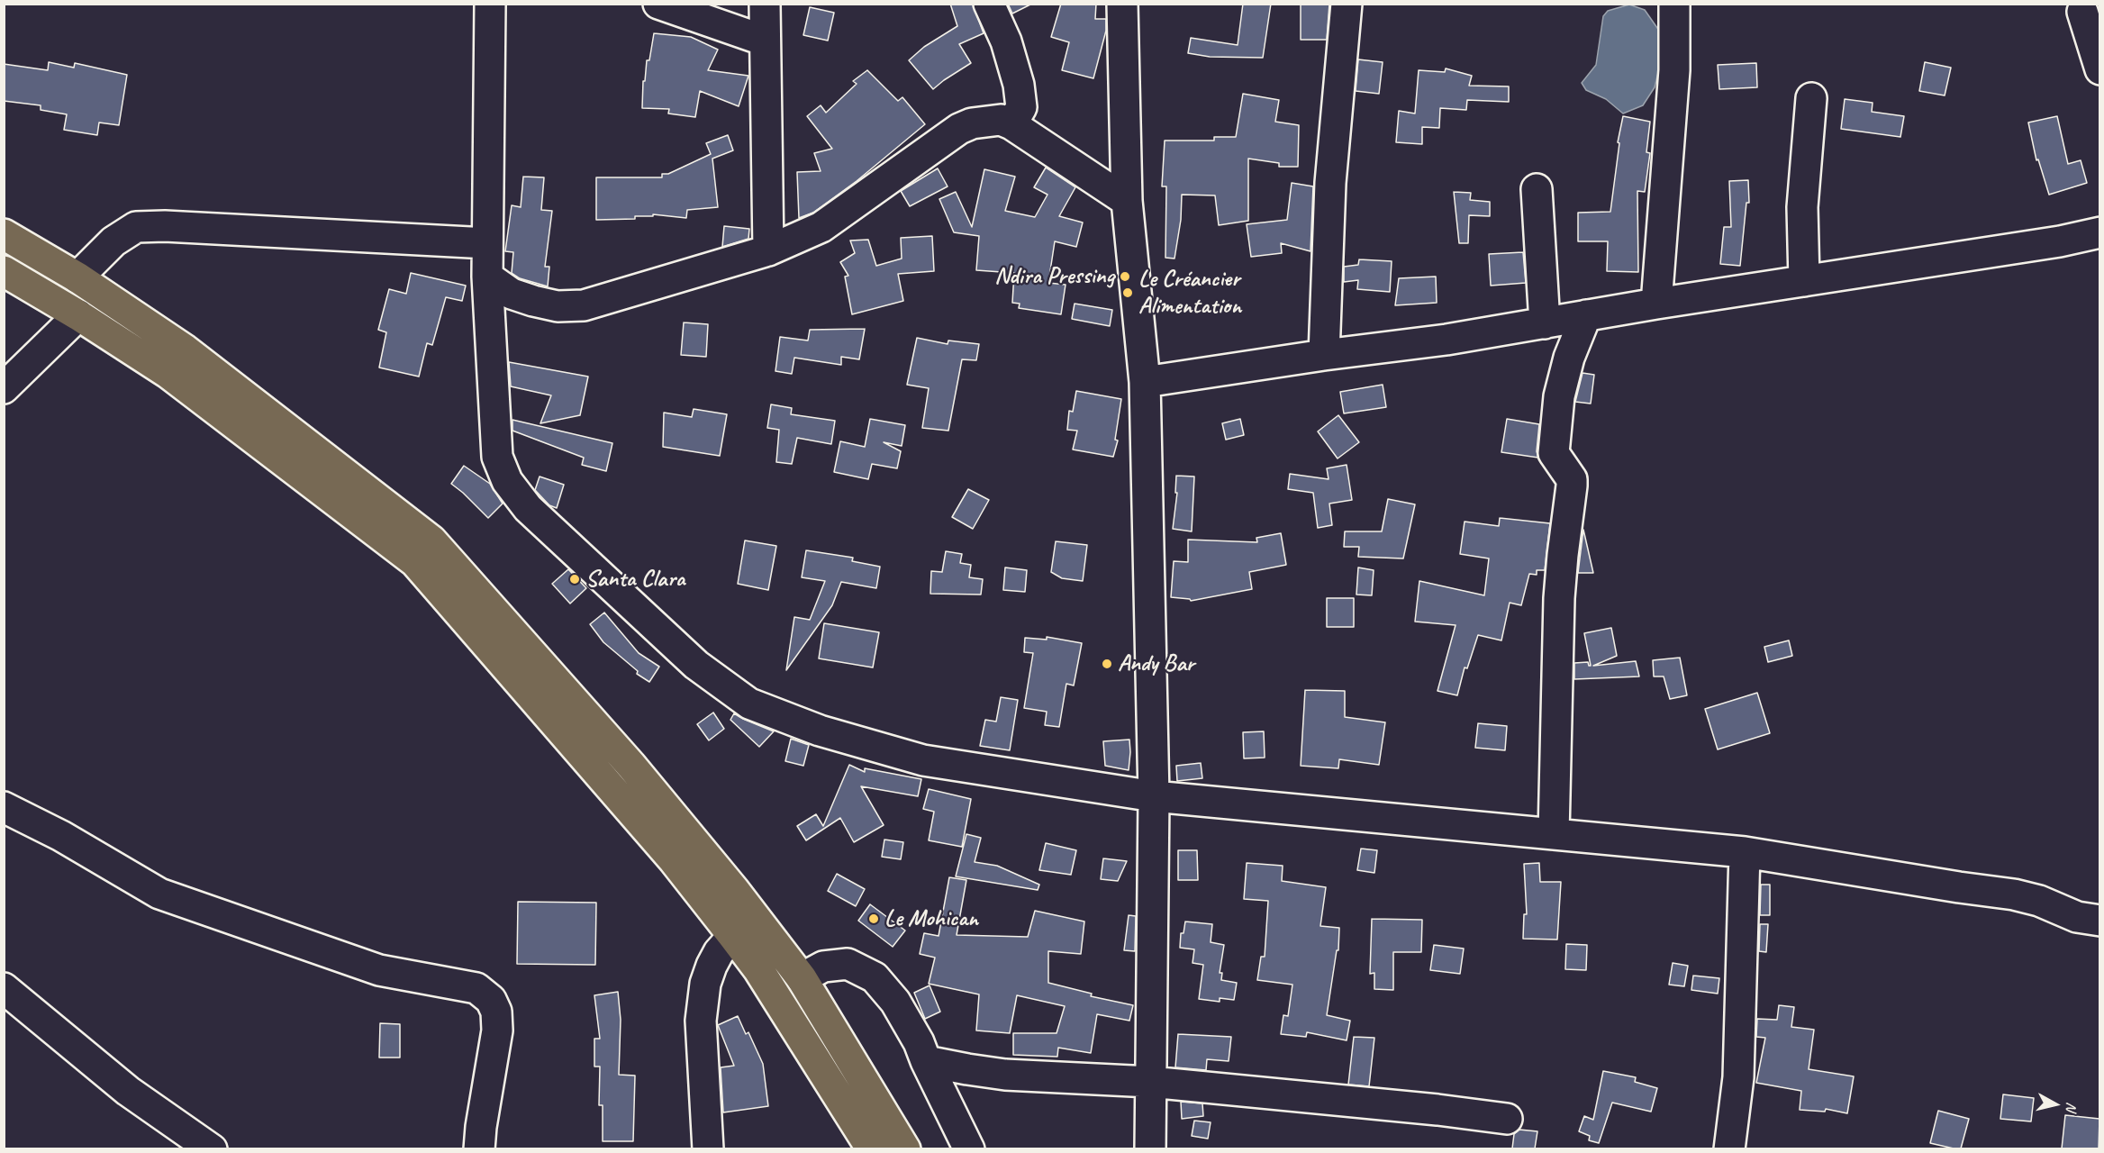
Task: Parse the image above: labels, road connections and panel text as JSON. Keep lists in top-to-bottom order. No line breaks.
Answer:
{"places":["Ndira Pressing","Le Créancier Alimentation","Santa Clara","Andy Bar","Le Mohican"],"north":"right"}
